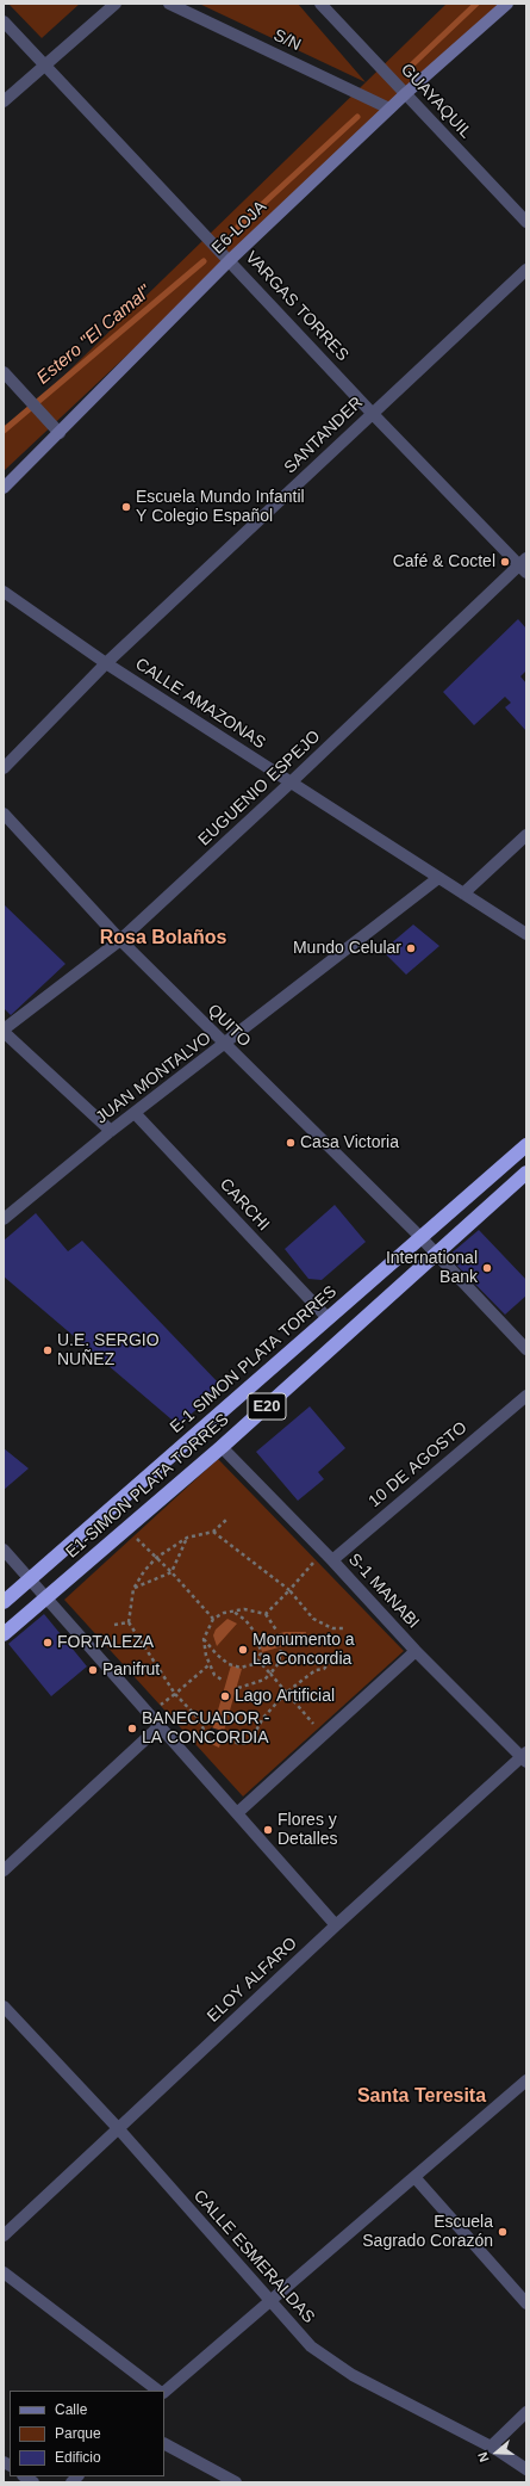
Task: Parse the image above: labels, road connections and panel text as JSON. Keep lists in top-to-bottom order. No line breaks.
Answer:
{"streets":{"highway":["E-1 SIMON PLATA TORRES","E20","E1-SIMON PLATA TORRES"],"main road":["E6-LOJA"],"street":["S/N","GUAYAQUIL","VARGAS TORRES","SANTANDER","CALLE AMAZONAS","EUGUENIO ESPEJO","QUITO","JUAN MONTALVO","CARCHI","10 DE AGOSTO","S-1 MANABI","ELOY ALFARO","CALLE ESMERALDAS"]},"crossings":[["S/N","E6-LOJA"],["GUAYAQUIL","E6-LOJA"],["E6-LOJA","VARGAS TORRES"],["VARGAS TORRES","SANTANDER"],["VARGAS TORRES","EUGUENIO ESPEJO"],["SANTANDER","CALLE AMAZONAS"],["CALLE AMAZONAS","EUGUENIO ESPEJO"],["CALLE AMAZONAS","JUAN MONTALVO"],["EUGUENIO ESPEJO","QUITO"],["QUITO","JUAN MONTALVO"],["QUITO","E-1 SIMON PLATA TORRES"],["QUITO","E1-SIMON PLATA TORRES"],["JUAN MONTALVO","CARCHI"],["CARCHI","E-1 SIMON PLATA TORRES"],["10 DE AGOSTO","S-1 MANABI"],["E1-SIMON PLATA TORRES","S-1 MANABI"],["S-1 MANABI","ELOY ALFARO"],["ELOY ALFARO","CALLE ESMERALDAS"]],"districts":["Rosa Bolaños","Santa Teresita"],"water":["Estero \"El Camal\""],"places":["Escuela Mundo Infantil Y Colegio Español","Café & Coctel","Mundo Celular","Casa Victoria","International Bank","U.E. SERGIO NUÑEZ","FORTALEZA","Monumento a La Concordia","Panifrut","Lago Artificial","BANECUADOR - LA CONCORDIA","Flores y Detalles","Escuela Sagrado Corazón"],"legend":["Calle","Parque","Edificio"],"north":"left"}
